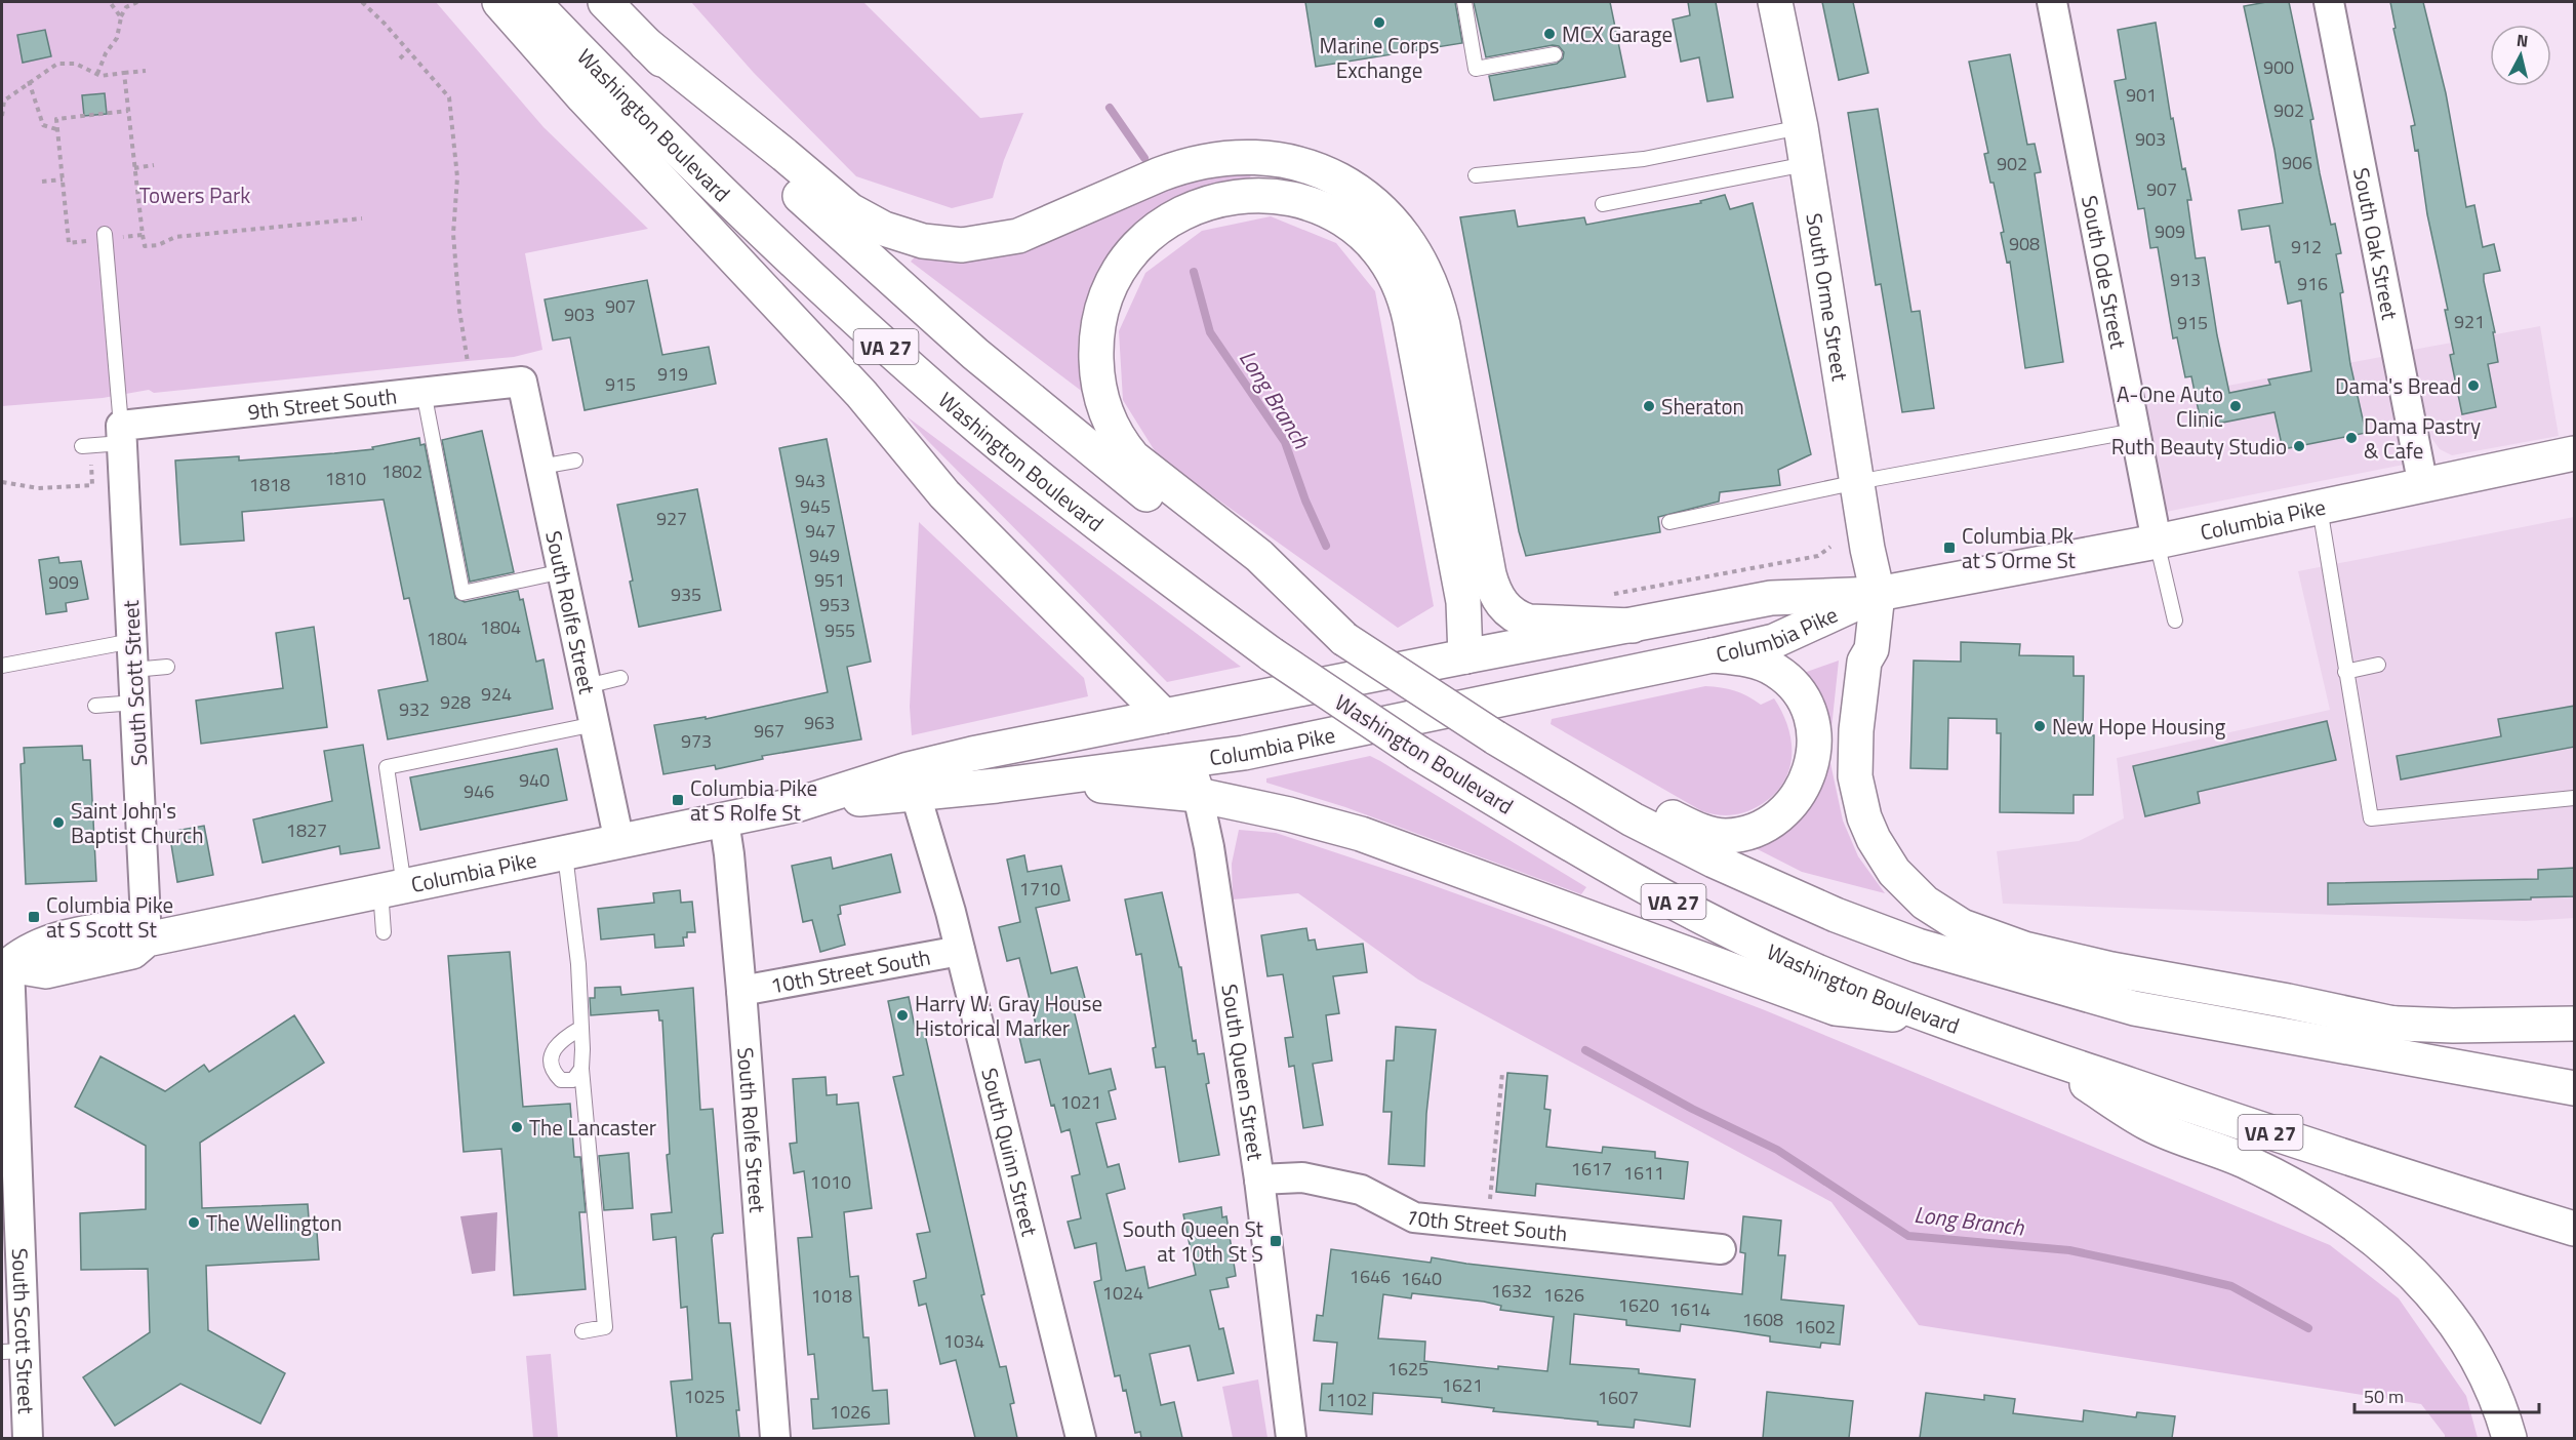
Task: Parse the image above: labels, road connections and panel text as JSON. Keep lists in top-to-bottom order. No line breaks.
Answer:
{"streets":{"main road":["Washington Boulevard","South Orme Street","VA 27","Columbia Pike","South Queen Street"],"street":["South Oak Street","South Ode Street","9th Street South","South Rolfe Street","South Scott Street","10th Street South","South Quinn Street"]},"crossings":[["Washington Boulevard","VA 27"],["South Oak Street","Columbia Pike"],["South Ode Street","Columbia Pike"],["South Orme Street","VA 27"],["South Orme Street","Columbia Pike"],["9th Street South","South Rolfe Street"],["9th Street South","South Scott Street"],["Columbia Pike","South Rolfe Street"],["Columbia Pike","South Scott Street"],["Columbia Pike","South Queen Street"],["Columbia Pike","South Quinn Street"],["South Rolfe Street","10th Street South"],["10th Street South","South Queen Street"],["10th Street South","South Quinn Street"]],"water":["Long Branch"],"parks":["Towers Park"],"places":{"other":["Marine Corps Exchange","MCX Garage","Dama's Bread","Sheraton","A-One Auto Clinic","Dama Pastry & Cafe","Ruth Beauty Studio","New Hope Housing","Saint John's Baptist Church","Harry W. Gray House Historical Marker","The Lancaster","The Wellington"],"transit":["Columbia Pk at S Orme St","Columbia Pike at S Rolfe St","Columbia Pike at S Scott St","South Queen St at 10th St S"]},"house_numbers":["900","901","902","903","906","902","907","909","908","912","913","916","907","903","921","915","919","915","1802","1810","943","1818","945","927","947","949","951","909","935","953","1804","955","1804","924","928","932","963","967","973","940","946","1827","1710","1021","1617","1611","1010","1646","1640","1632","1024","1626","1018","1620","1614","1608","1602","1034","1625","1621","1025","1607","1102","1026"],"scale_bar":"50 m","north":"top"}
